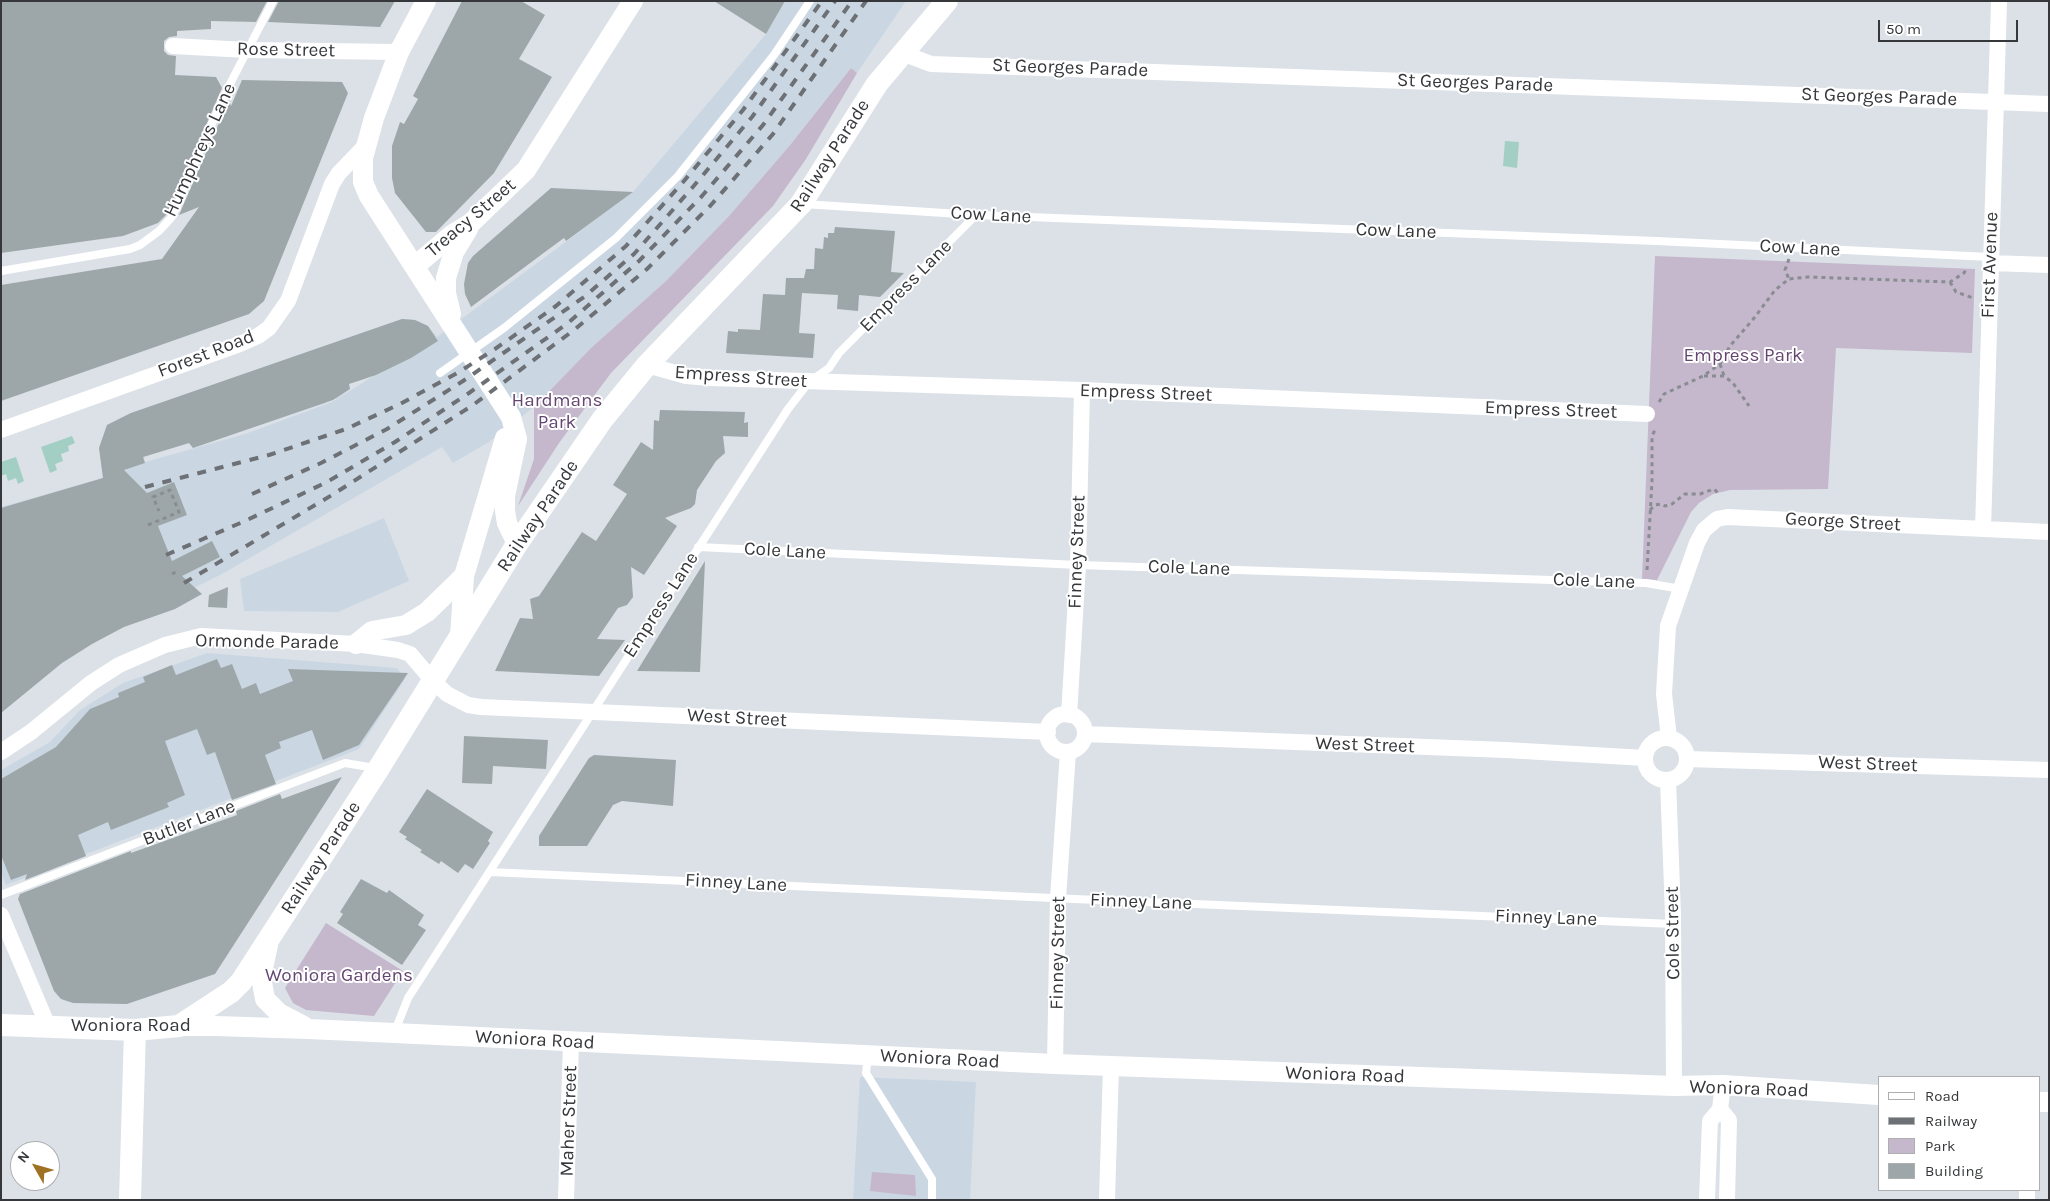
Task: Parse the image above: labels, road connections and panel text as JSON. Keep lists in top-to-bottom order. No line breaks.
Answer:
{"streets":{"main road":["Railway Parade","Woniora Road"],"street":["Rose Street","St Georges Parade","Treacy Street","First Avenue","Forest Road","Empress Street","George Street","Finney Street","Ormonde Parade","West Street","Cole Street","Maher Street"],"lane":["Humphreys Lane","Cow Lane","Empress Lane","Cole Lane","Butler Lane","Finney Lane"]},"crossings":[["Rose Street","Humphreys Lane"],["Rose Street","Forest Road"],["St Georges Parade","Railway Parade"],["St Georges Parade","First Avenue"],["Railway Parade","Cow Lane"],["Railway Parade","Treacy Street"],["Railway Parade","Empress Street"],["Railway Parade","Ormonde Parade"],["Railway Parade","West Street"],["Railway Parade","Butler Lane"],["Railway Parade","Woniora Road"],["Cow Lane","First Avenue"],["Cow Lane","Empress Lane"],["Treacy Street","Forest Road"],["First Avenue","George Street"],["Empress Lane","Empress Street"],["Empress Lane","Cole Lane"],["Empress Lane","West Street"],["Empress Lane","Finney Lane"],["Empress Lane","Woniora Road"],["Empress Street","Finney Street"],["George Street","Cole Lane"],["Cole Lane","Finney Street"],["Finney Street","West Street"],["Finney Street","Finney Lane"],["Finney Street","Woniora Road"],["Ormonde Parade","West Street"],["West Street","Cole Street"],["Finney Lane","Cole Street"],["Cole Street","Woniora Road"],["Woniora Road","Maher Street"]],"parks":["Empress Park","Hardmans Park","Woniora Gardens"],"legend":["Road","Railway","Park","Building"],"scale_bar":"50 m","north":"top left"}
